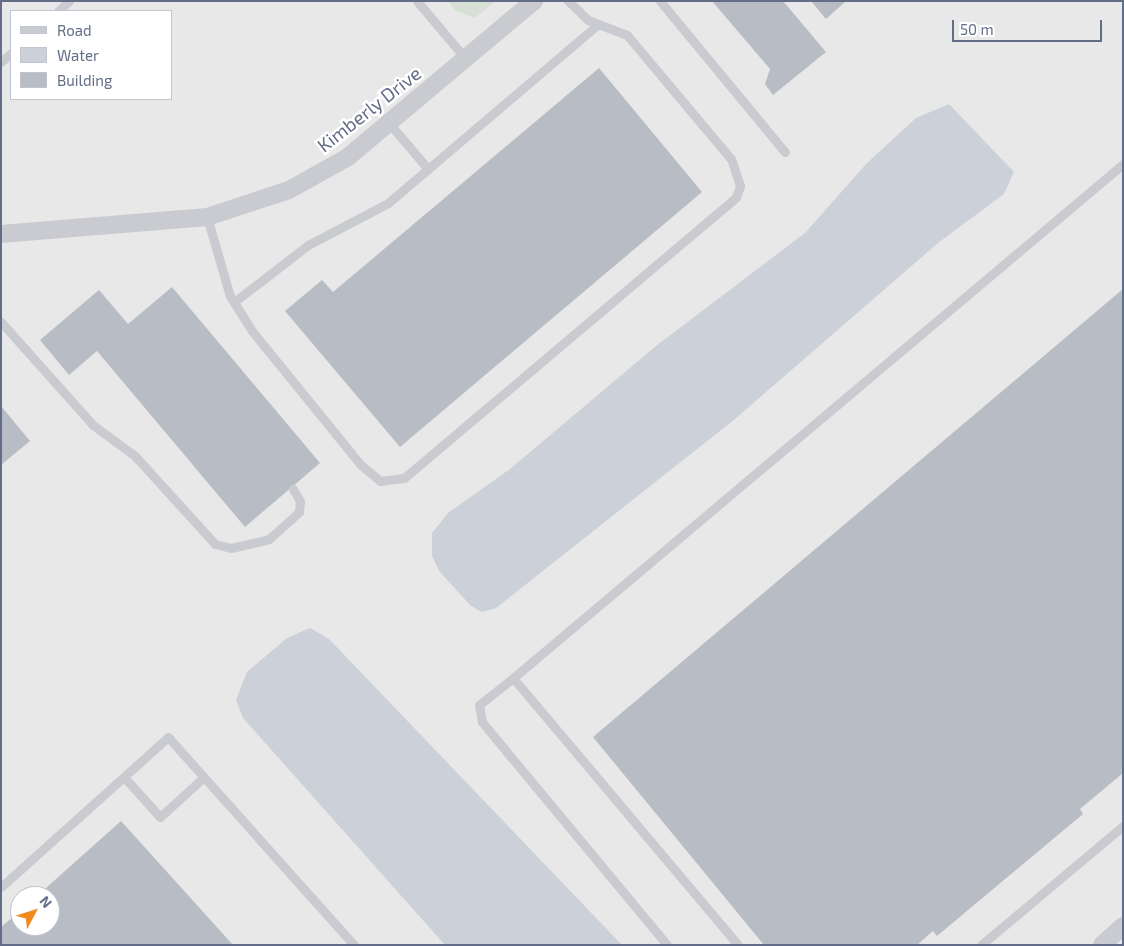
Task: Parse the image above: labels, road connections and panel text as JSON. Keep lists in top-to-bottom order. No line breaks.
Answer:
{"streets":{"street":["Kimberly Drive"]},"legend":["Road","Water","Building"],"scale_bar":"50 m","north":"top right"}
